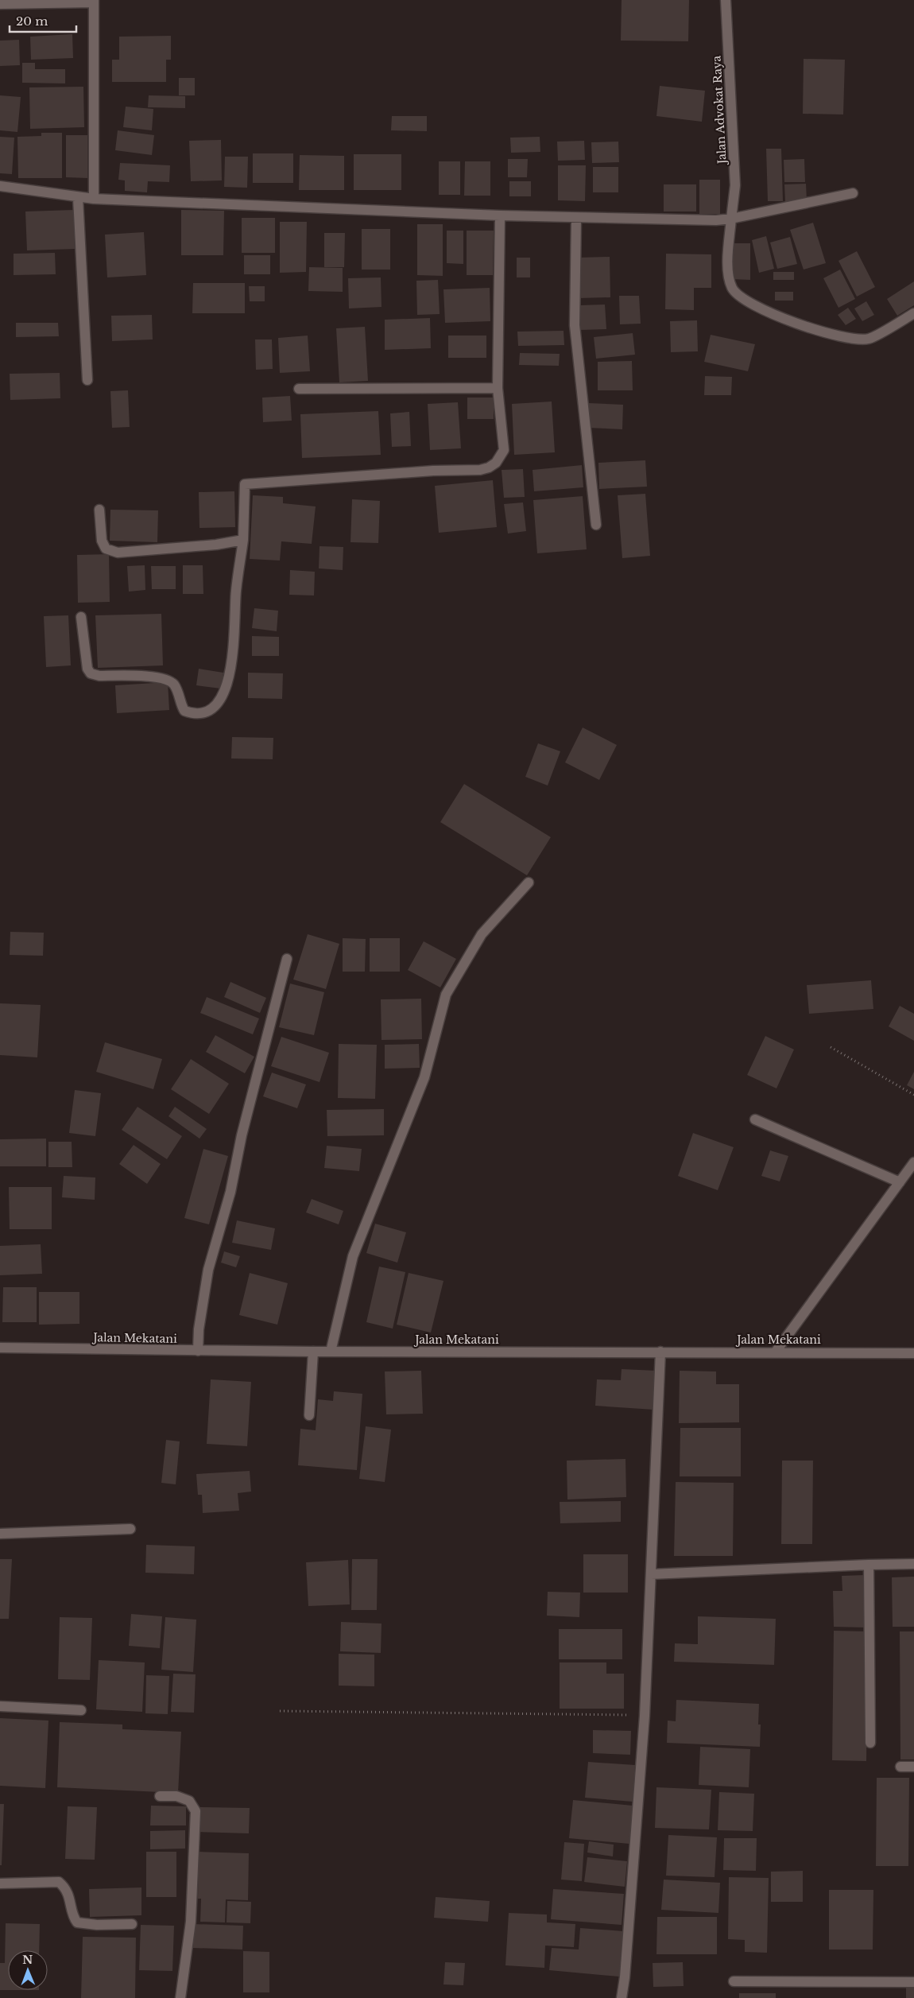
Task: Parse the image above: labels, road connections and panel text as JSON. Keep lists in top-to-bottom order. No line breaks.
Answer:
{"streets":{"street":["Jalan Advokat Raya","Jalan Mekatani"]},"scale_bar":"20 m","north":"top"}
